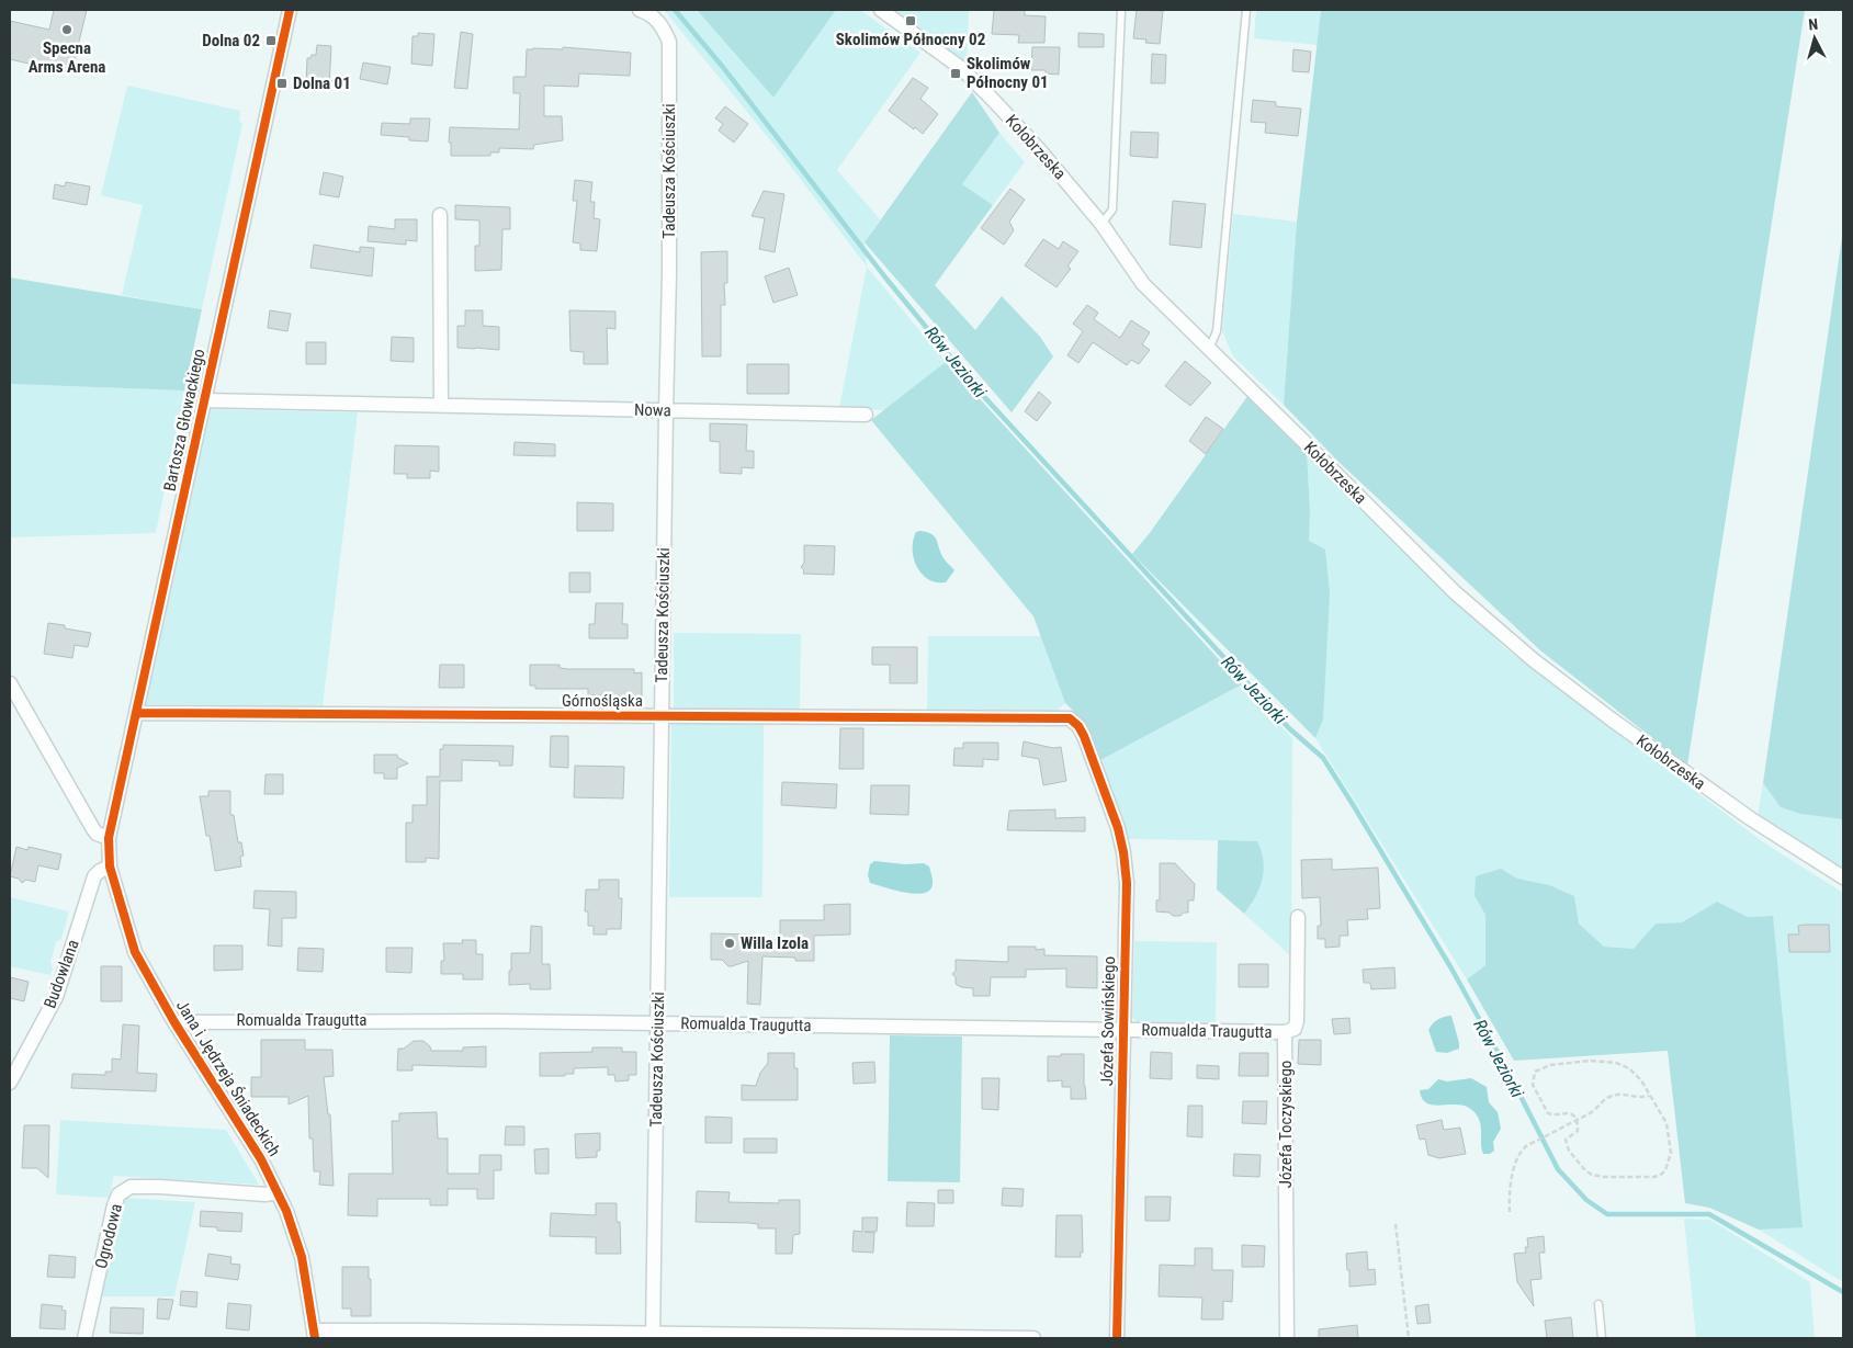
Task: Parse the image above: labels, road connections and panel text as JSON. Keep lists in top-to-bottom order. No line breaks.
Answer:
{"streets":{"street":["Kołobrzeska","Tadeusza Kościuszki","Nowa","Bartosza Głowackiego","Górnośląska","Budowlana","Romualda Traugutta","Józefa Sowińskiego","Jana i Jędrzeja Śniadeckich","Józefa Toczyskiego","Ogrodowa"]},"crossings":[["Tadeusza Kościuszki","Nowa"],["Tadeusza Kościuszki","Górnośląska"],["Tadeusza Kościuszki","Romualda Traugutta"],["Nowa","Bartosza Głowackiego"],["Bartosza Głowackiego","Górnośląska"],["Bartosza Głowackiego","Jana i Jędrzeja Śniadeckich"],["Górnośląska","Józefa Sowińskiego"],["Budowlana","Jana i Jędrzeja Śniadeckich"],["Romualda Traugutta","Józefa Sowińskiego"],["Romualda Traugutta","Jana i Jędrzeja Śniadeckich"],["Romualda Traugutta","Józefa Toczyskiego"],["Jana i Jędrzeja Śniadeckich","Ogrodowa"]],"water":["Rów Jeziorki"],"places":{"transit":["Skolimów Północny 02","Dolna 02","Skolimów Północny 01","Dolna 01"],"other":["Specna Arms Arena","Willa Izola"]},"north":"top"}
